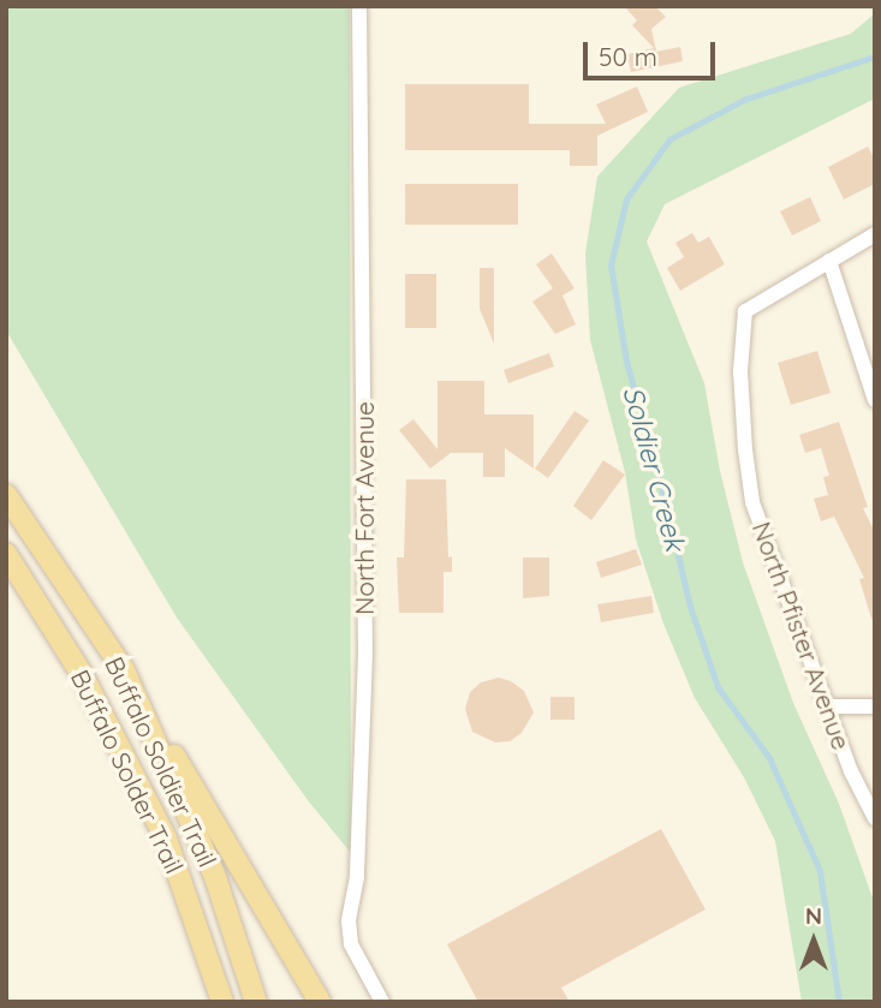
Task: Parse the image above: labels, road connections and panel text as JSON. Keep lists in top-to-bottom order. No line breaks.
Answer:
{"streets":{"main road":["Buffalo Soldier Trail","Buffalo Solder Trail"],"street":["North Fort Avenue","North Pfister Avenue"]},"water":["Soldier Creek"],"scale_bar":"50 m","north":"top"}
